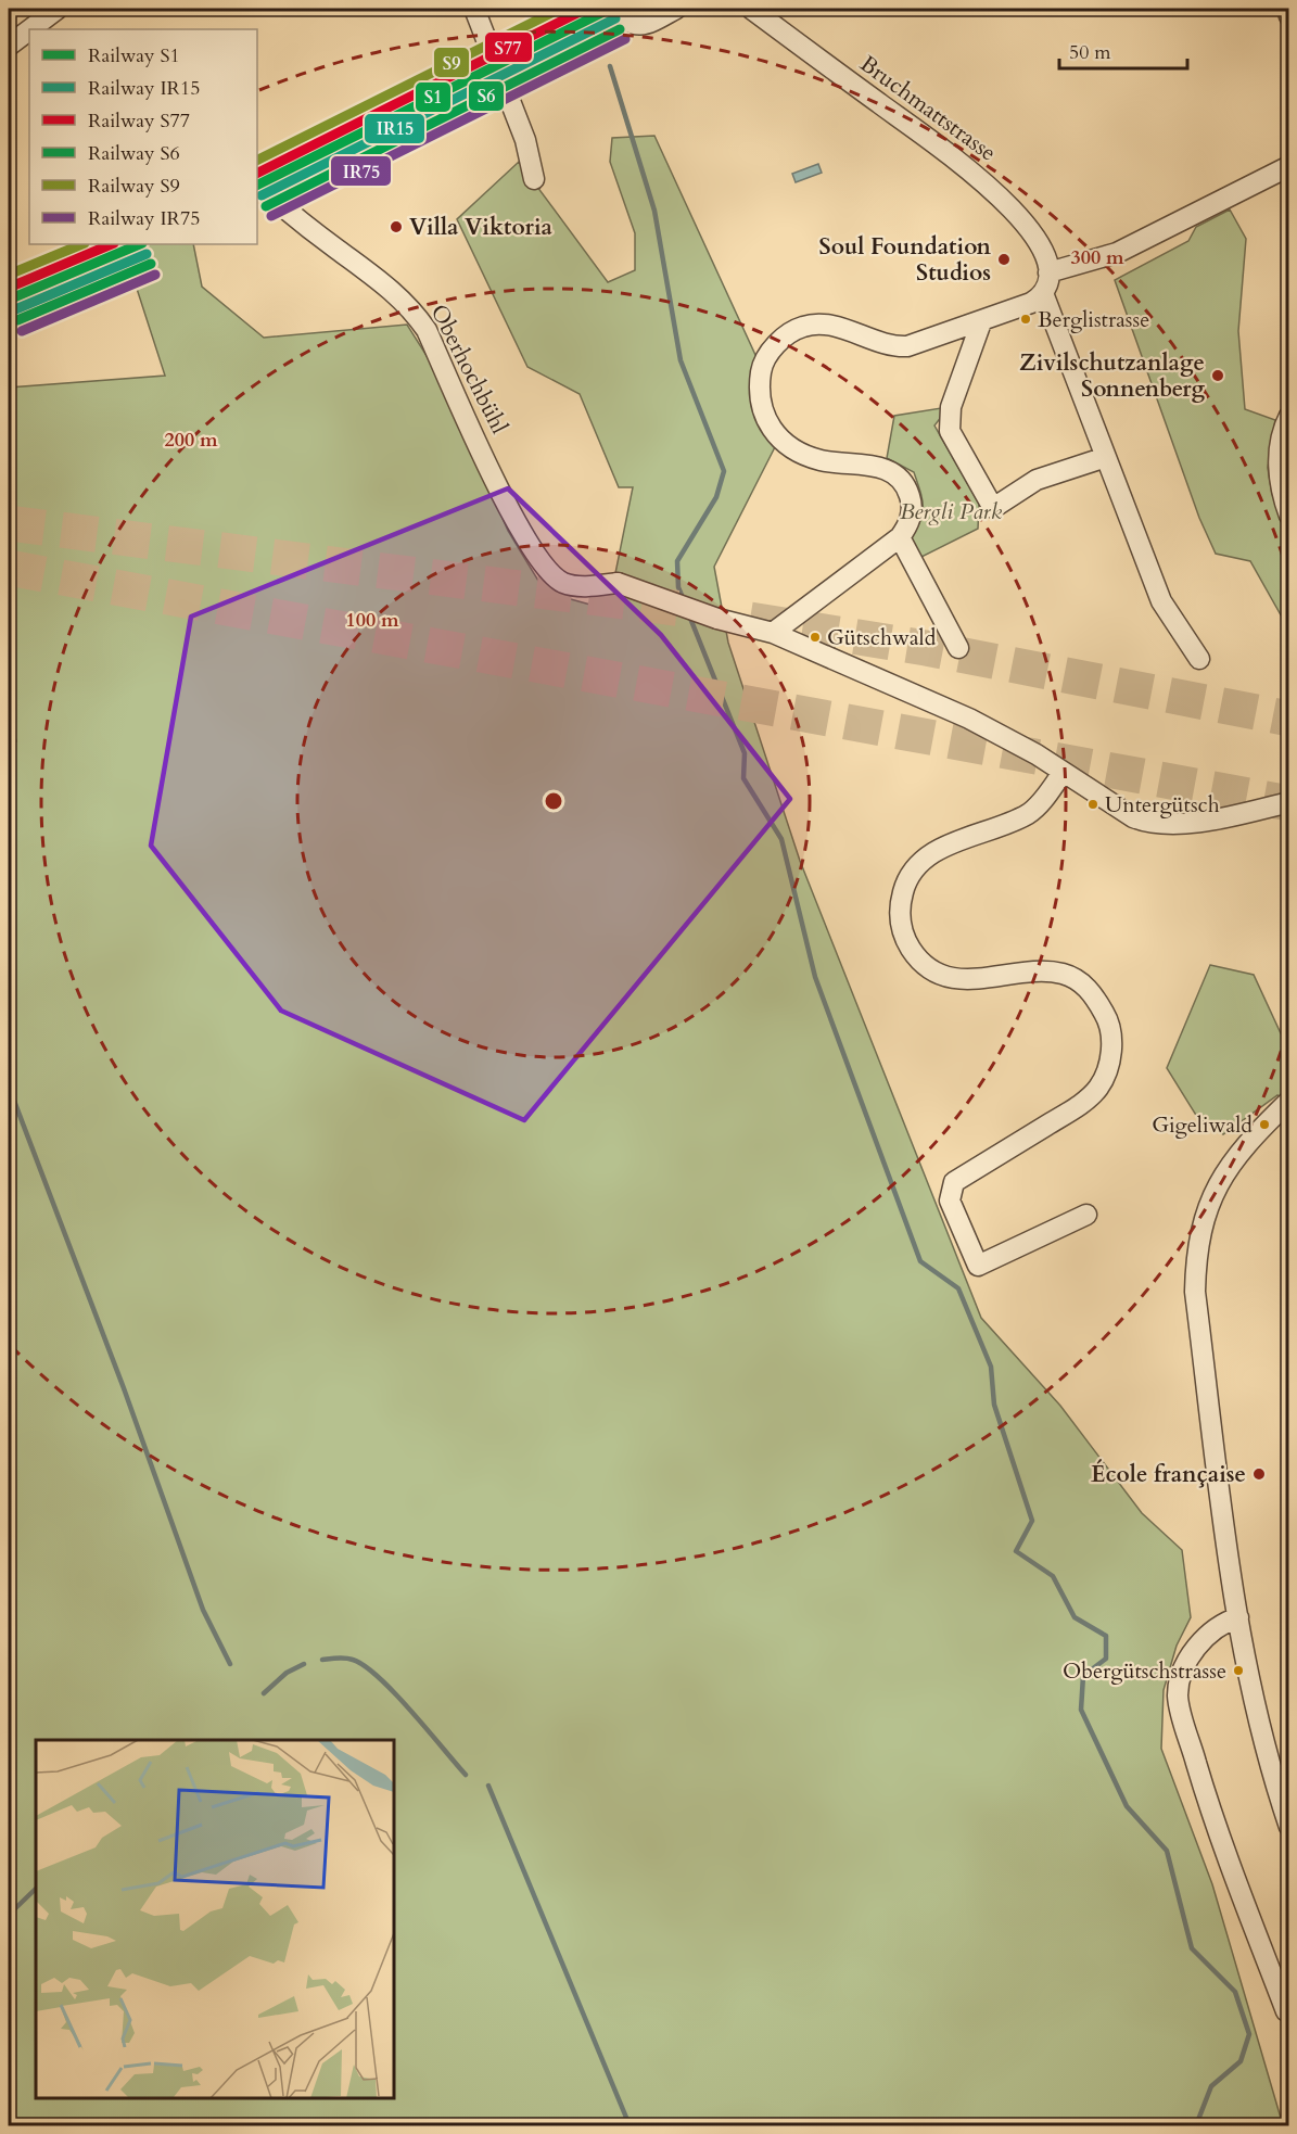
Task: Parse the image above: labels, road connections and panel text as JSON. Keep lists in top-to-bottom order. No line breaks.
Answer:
{"streets":{"street":["Bruchmattstrasse","Oberhochbühl"]},"parks":["Bergli Park"],"places":["Villa Viktoria","Soul Foundation Studios","Berglistrasse","Zivilschutzanlage Sonnenberg","Gütschwald","Untergütsch","Gigeliwald","École française","Obergütschstrasse"],"lines":["rail line S1","rail line S77","rail line S9","rail line IR15","rail line S6","rail line IR75"],"legend":["Railway S1","Railway IR15","Railway S77","Railway S6","Railway S9","Railway IR75"],"scale_bar":"50 m","rings":["300 m","200 m","100 m"]}
